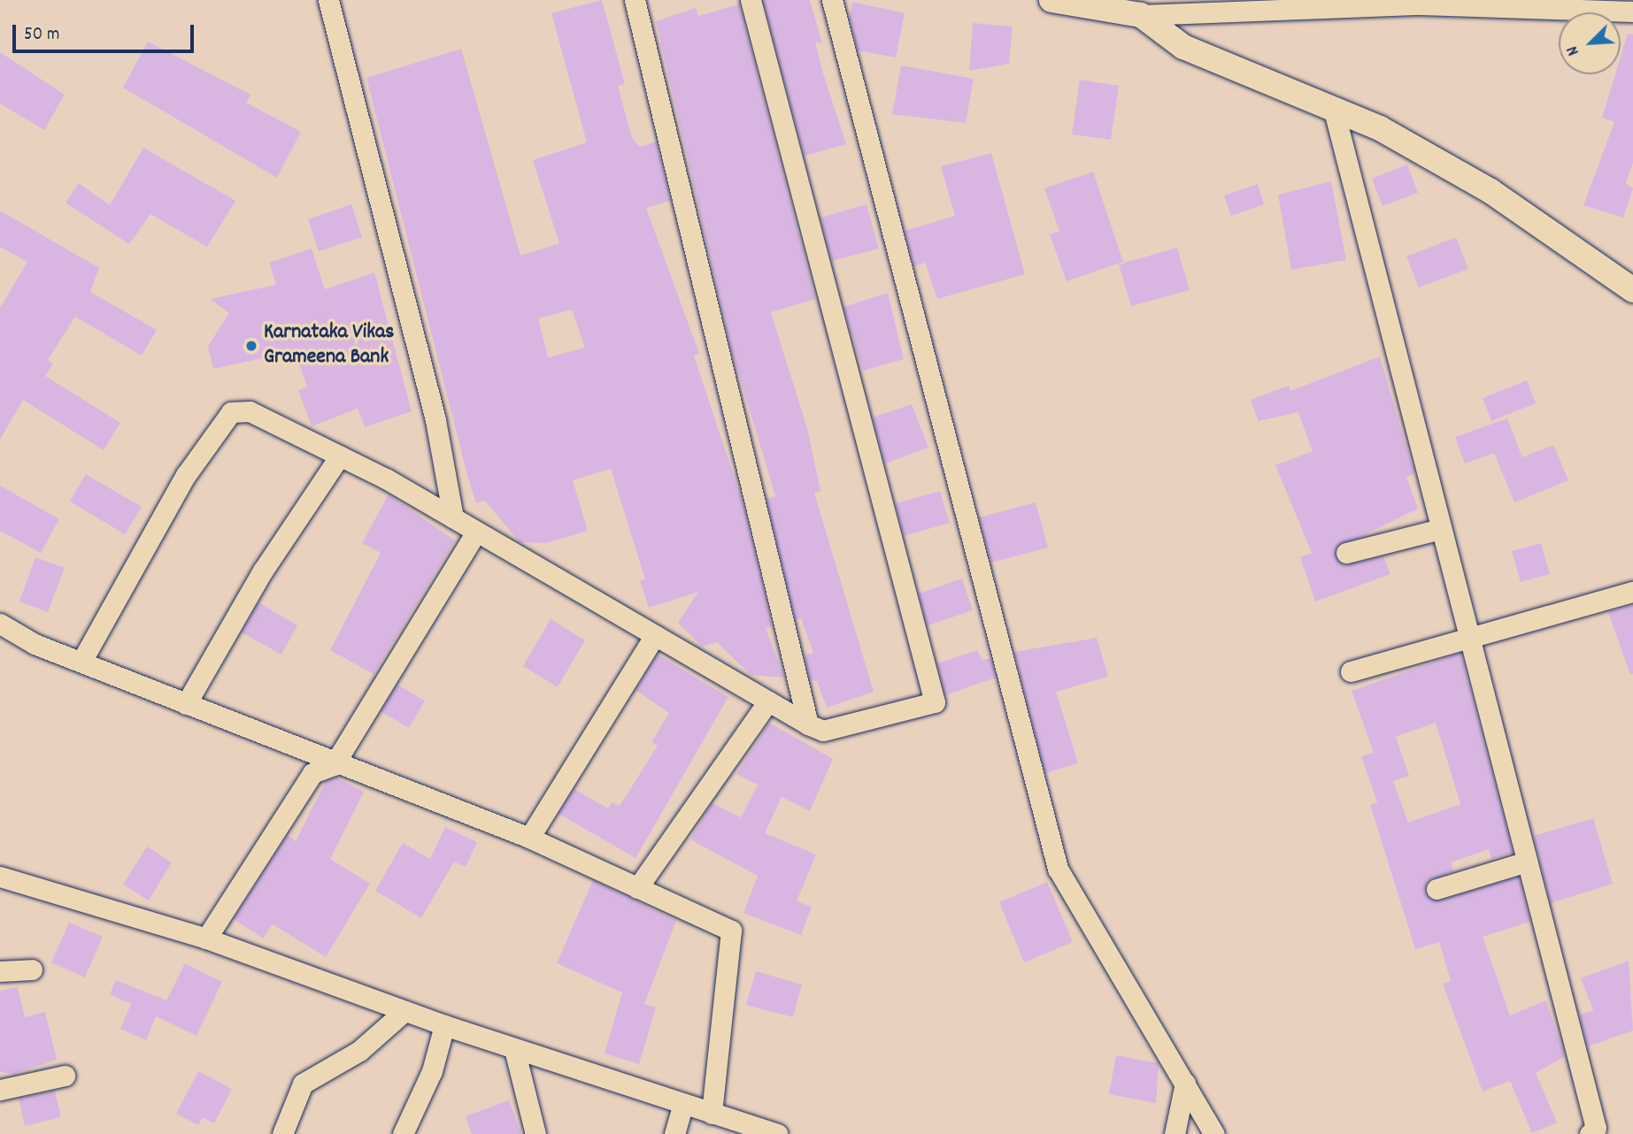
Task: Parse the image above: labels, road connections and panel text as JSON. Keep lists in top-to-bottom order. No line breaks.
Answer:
{"places":["Karnataka Vikas Grameena Bank"],"scale_bar":"50 m","north":"bottom left"}
